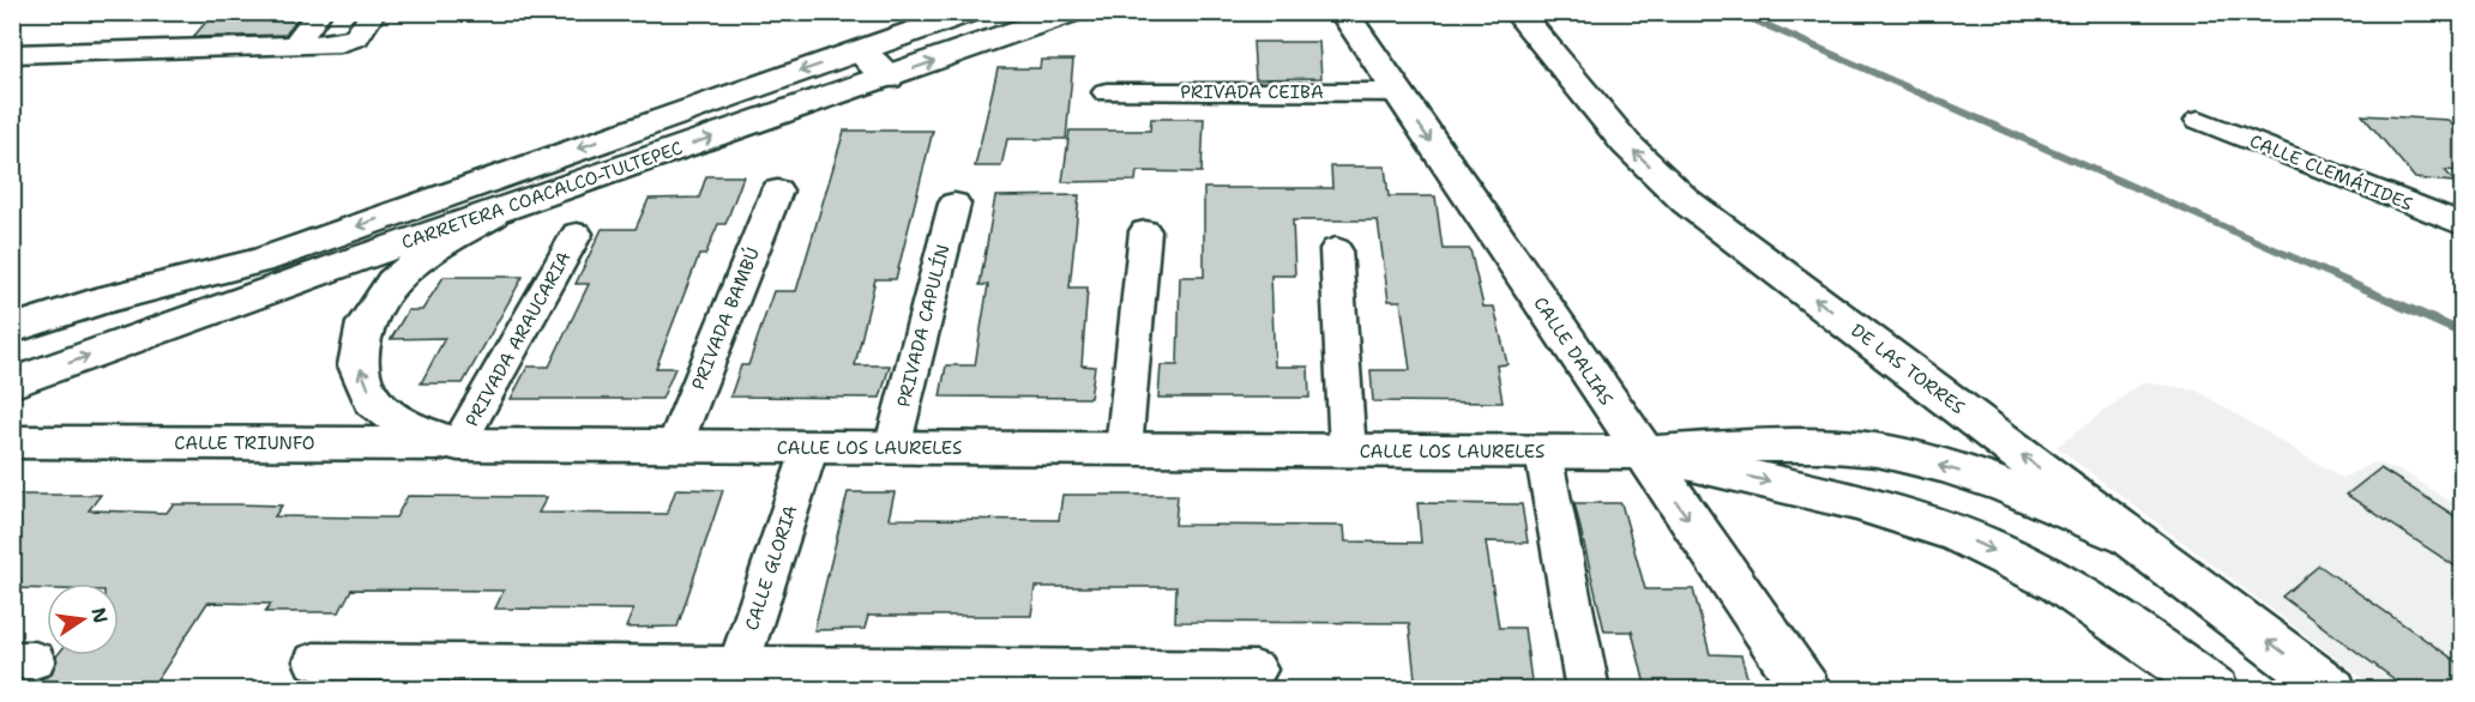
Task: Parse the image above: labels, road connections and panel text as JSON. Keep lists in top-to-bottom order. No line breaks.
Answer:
{"streets":{"main road":["CARRETERA COACALCO-TULTEPEC","CALLE DALIAS","DE LAS TORRES","CALLE TRIUNFO","CALLE LOS LAURELES"],"street":["PRIVADA CEIBA","CALLE CLEMÁTIDES","PRIVADA BAMBÚ","PRIVADA CAPULÍN","PRIVADA ARAUCARIA","CALLE GLORIA"]},"crossings":[["PRIVADA CEIBA","CALLE DALIAS"],["CARRETERA COACALCO-TULTEPEC","CALLE LOS LAURELES"],["PRIVADA BAMBÚ","CALLE LOS LAURELES"],["PRIVADA CAPULÍN","CALLE LOS LAURELES"],["PRIVADA ARAUCARIA","CALLE TRIUNFO"],["PRIVADA ARAUCARIA","CALLE LOS LAURELES"],["CALLE DALIAS","CALLE LOS LAURELES"],["CALLE TRIUNFO","CALLE LOS LAURELES"],["CALLE LOS LAURELES","CALLE GLORIA"]],"one_way":["CALLE DALIAS"],"north":"right"}
